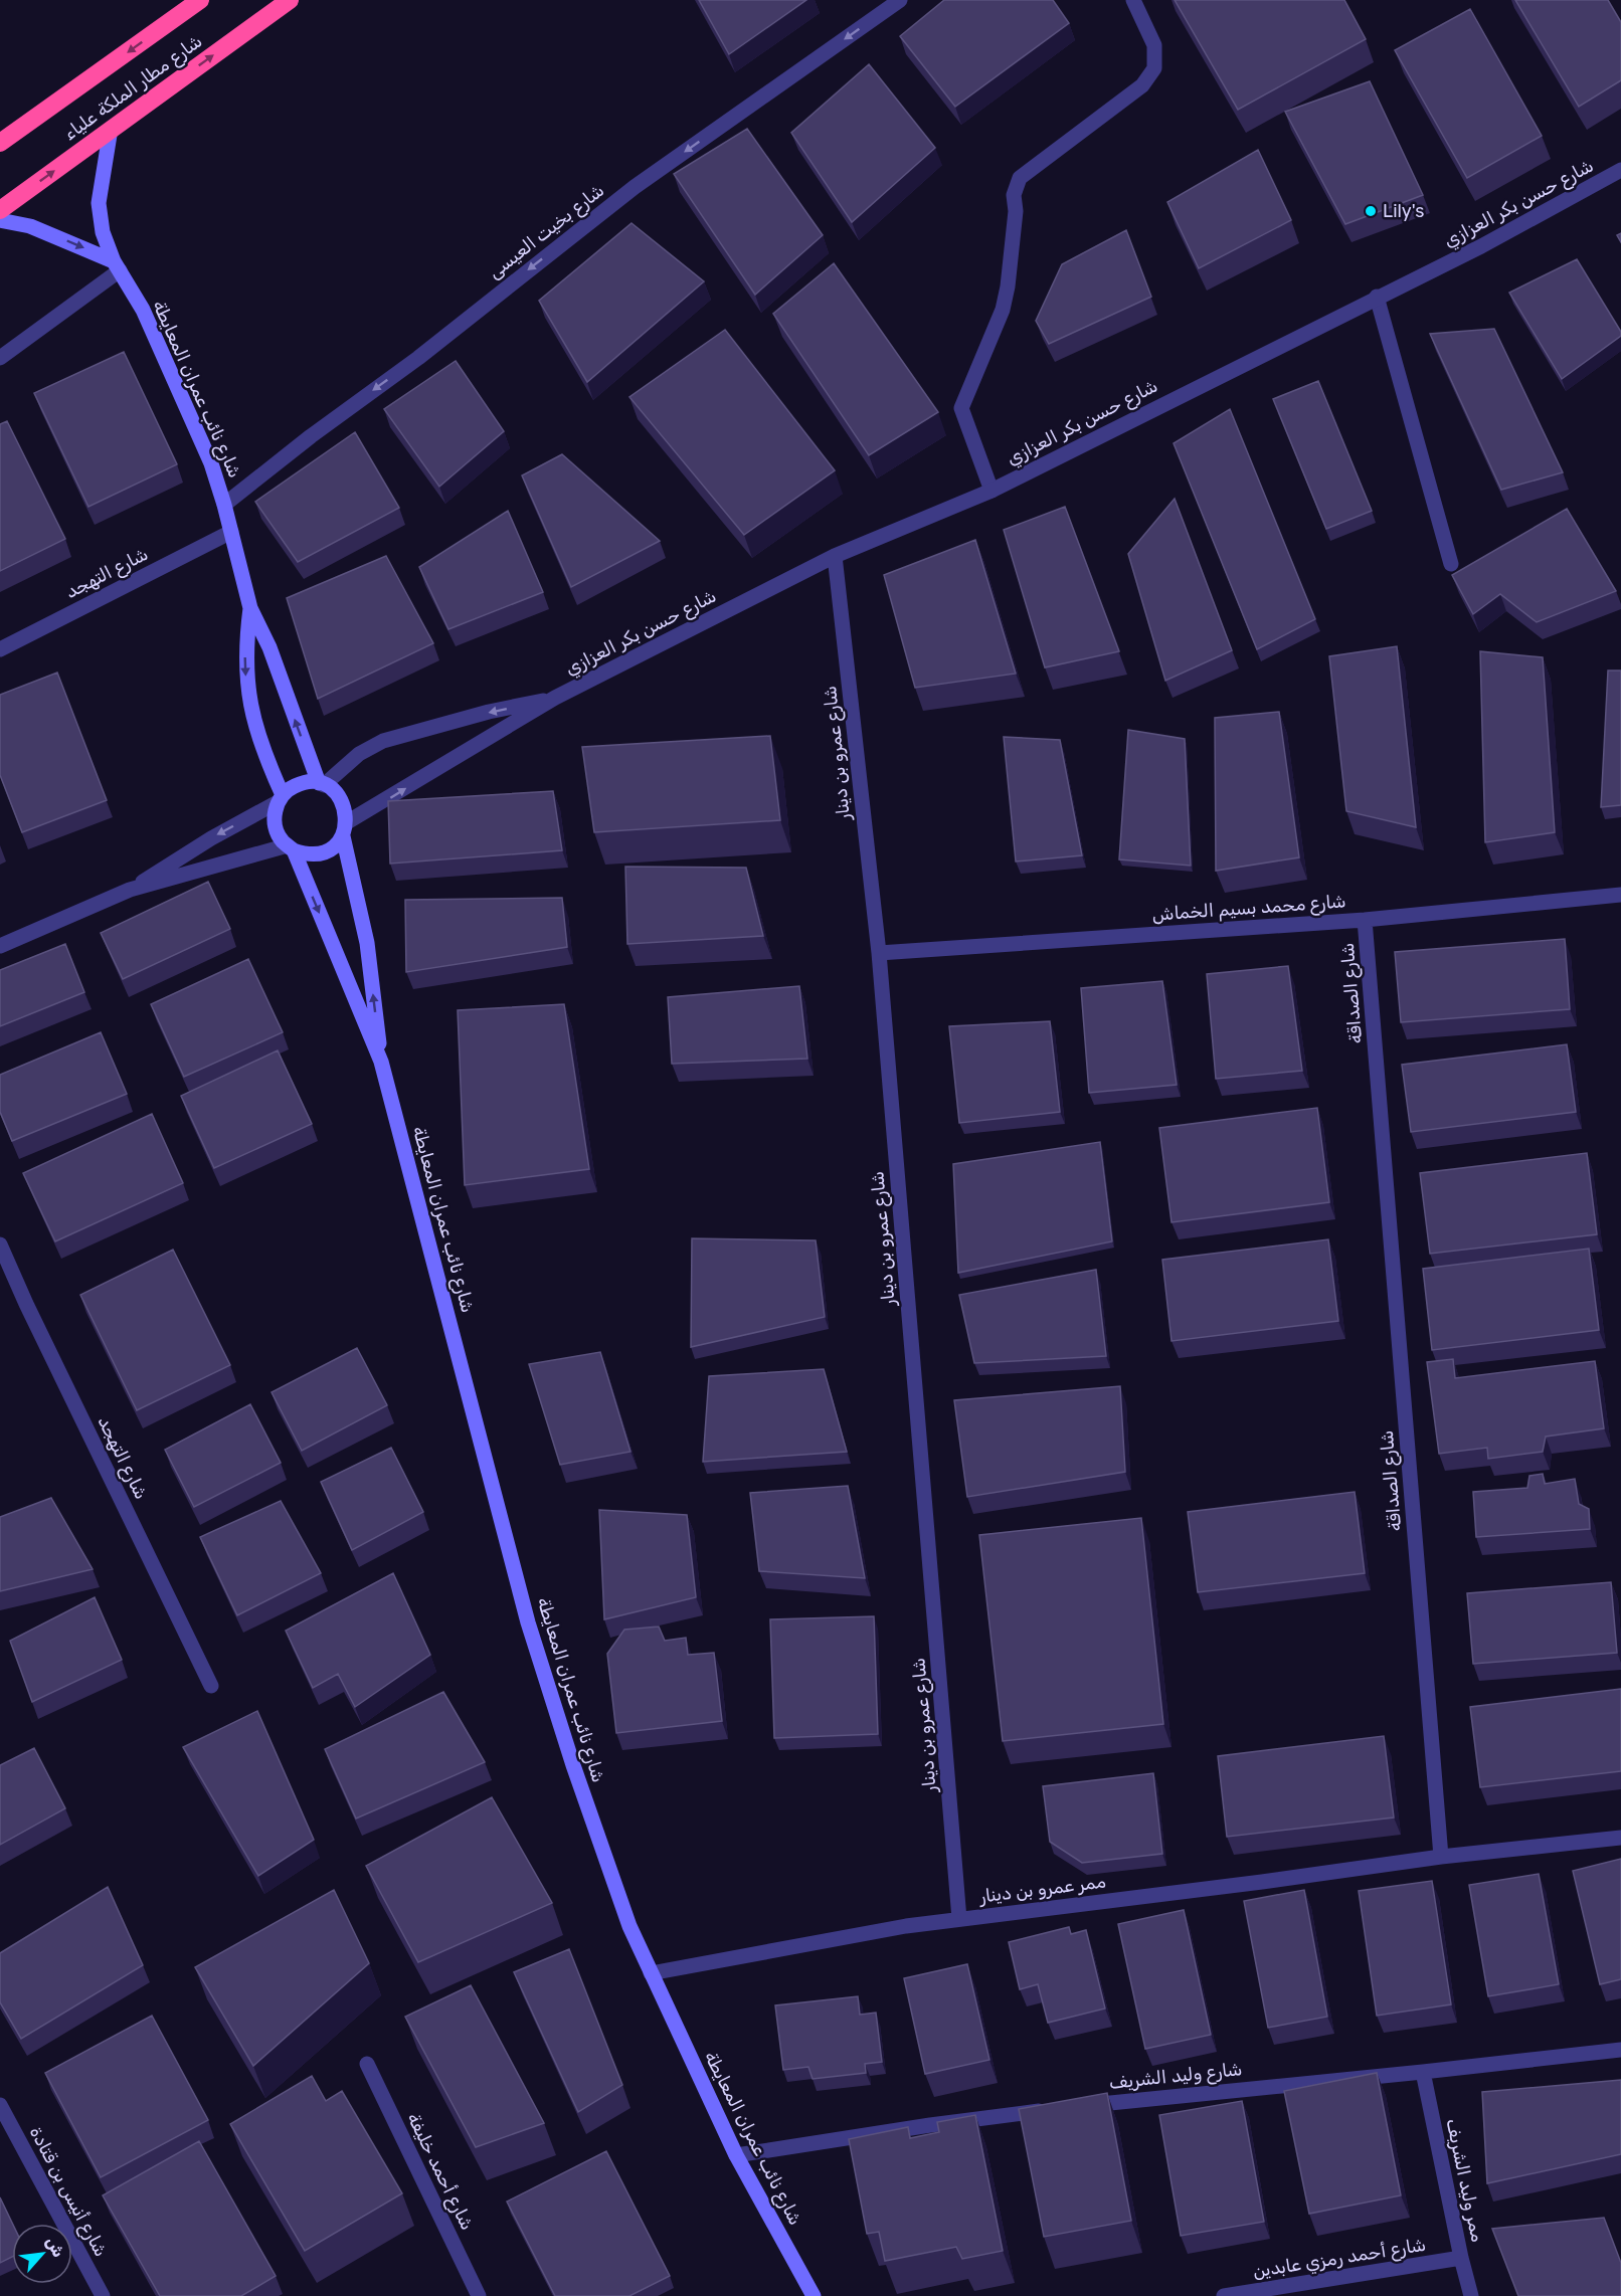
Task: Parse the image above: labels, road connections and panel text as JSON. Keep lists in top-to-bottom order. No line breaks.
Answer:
{"streets":{"highway":["شارع مطار الملكة علياء"],"street":["شارع حسن بكر العزازي","شارع بخيت العيسى","شارع نائب عمران المعايطة","شارع التهجد","شارع عمرو بن دينار","شارع محمد بسيم الخماش","شارع الصداقة","ممر عمرو بن دينار","شارع وليد الشريف","شارع أحمد خليفة","ممر وليد الشريف","شارع أنيس بن قتادة","شارع أحمد رمزي عابدين"]},"crossings":[["شارع مطار الملكة علياء","شارع نائب عمران المعايطة"],["شارع حسن بكر العزازي","شارع نائب عمران المعايطة"],["شارع حسن بكر العزازي","شارع عمرو بن دينار"],["شارع بخيت العيسى","شارع نائب عمران المعايطة"],["شارع نائب عمران المعايطة","شارع التهجد"],["شارع نائب عمران المعايطة","ممر عمرو بن دينار"],["شارع عمرو بن دينار","شارع محمد بسيم الخماش"],["شارع عمرو بن دينار","ممر عمرو بن دينار"],["شارع محمد بسيم الخماش","شارع الصداقة"],["شارع الصداقة","ممر عمرو بن دينار"],["شارع وليد الشريف","ممر وليد الشريف"],["ممر وليد الشريف","شارع أحمد رمزي عابدين"]],"one_way":["شارع بخيت العيسى"],"places":["Lily's"],"north":"top right"}
